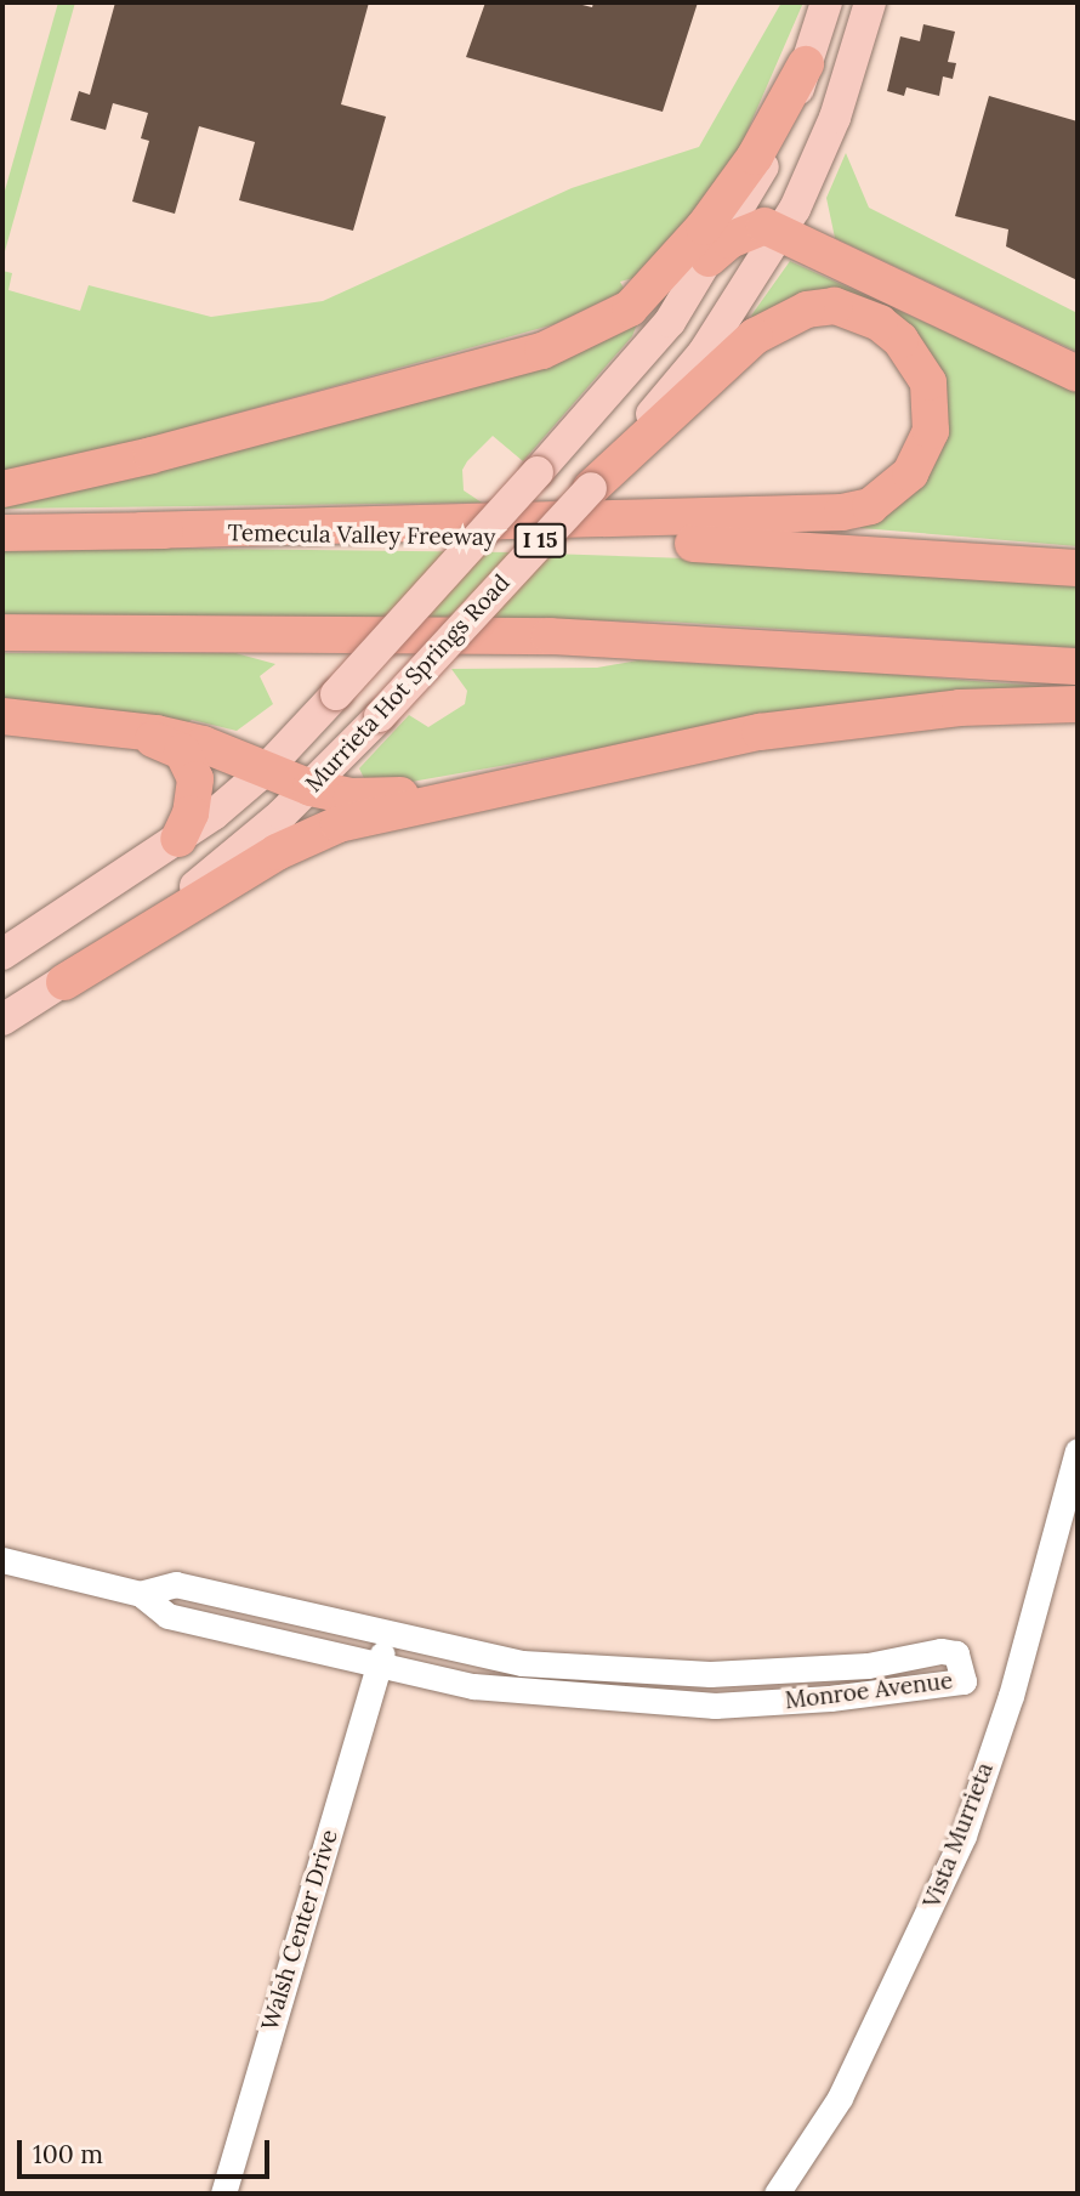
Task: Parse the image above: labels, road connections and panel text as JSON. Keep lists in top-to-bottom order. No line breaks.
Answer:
{"streets":{"highway":["Temecula Valley Freeway","I 15"],"main road":["Murrieta Hot Springs Road"],"street":["Monroe Avenue","Vista Murrieta","Walsh Center Drive"]},"crossings":[["Monroe Avenue","Walsh Center Drive"]],"scale_bar":"100 m"}
